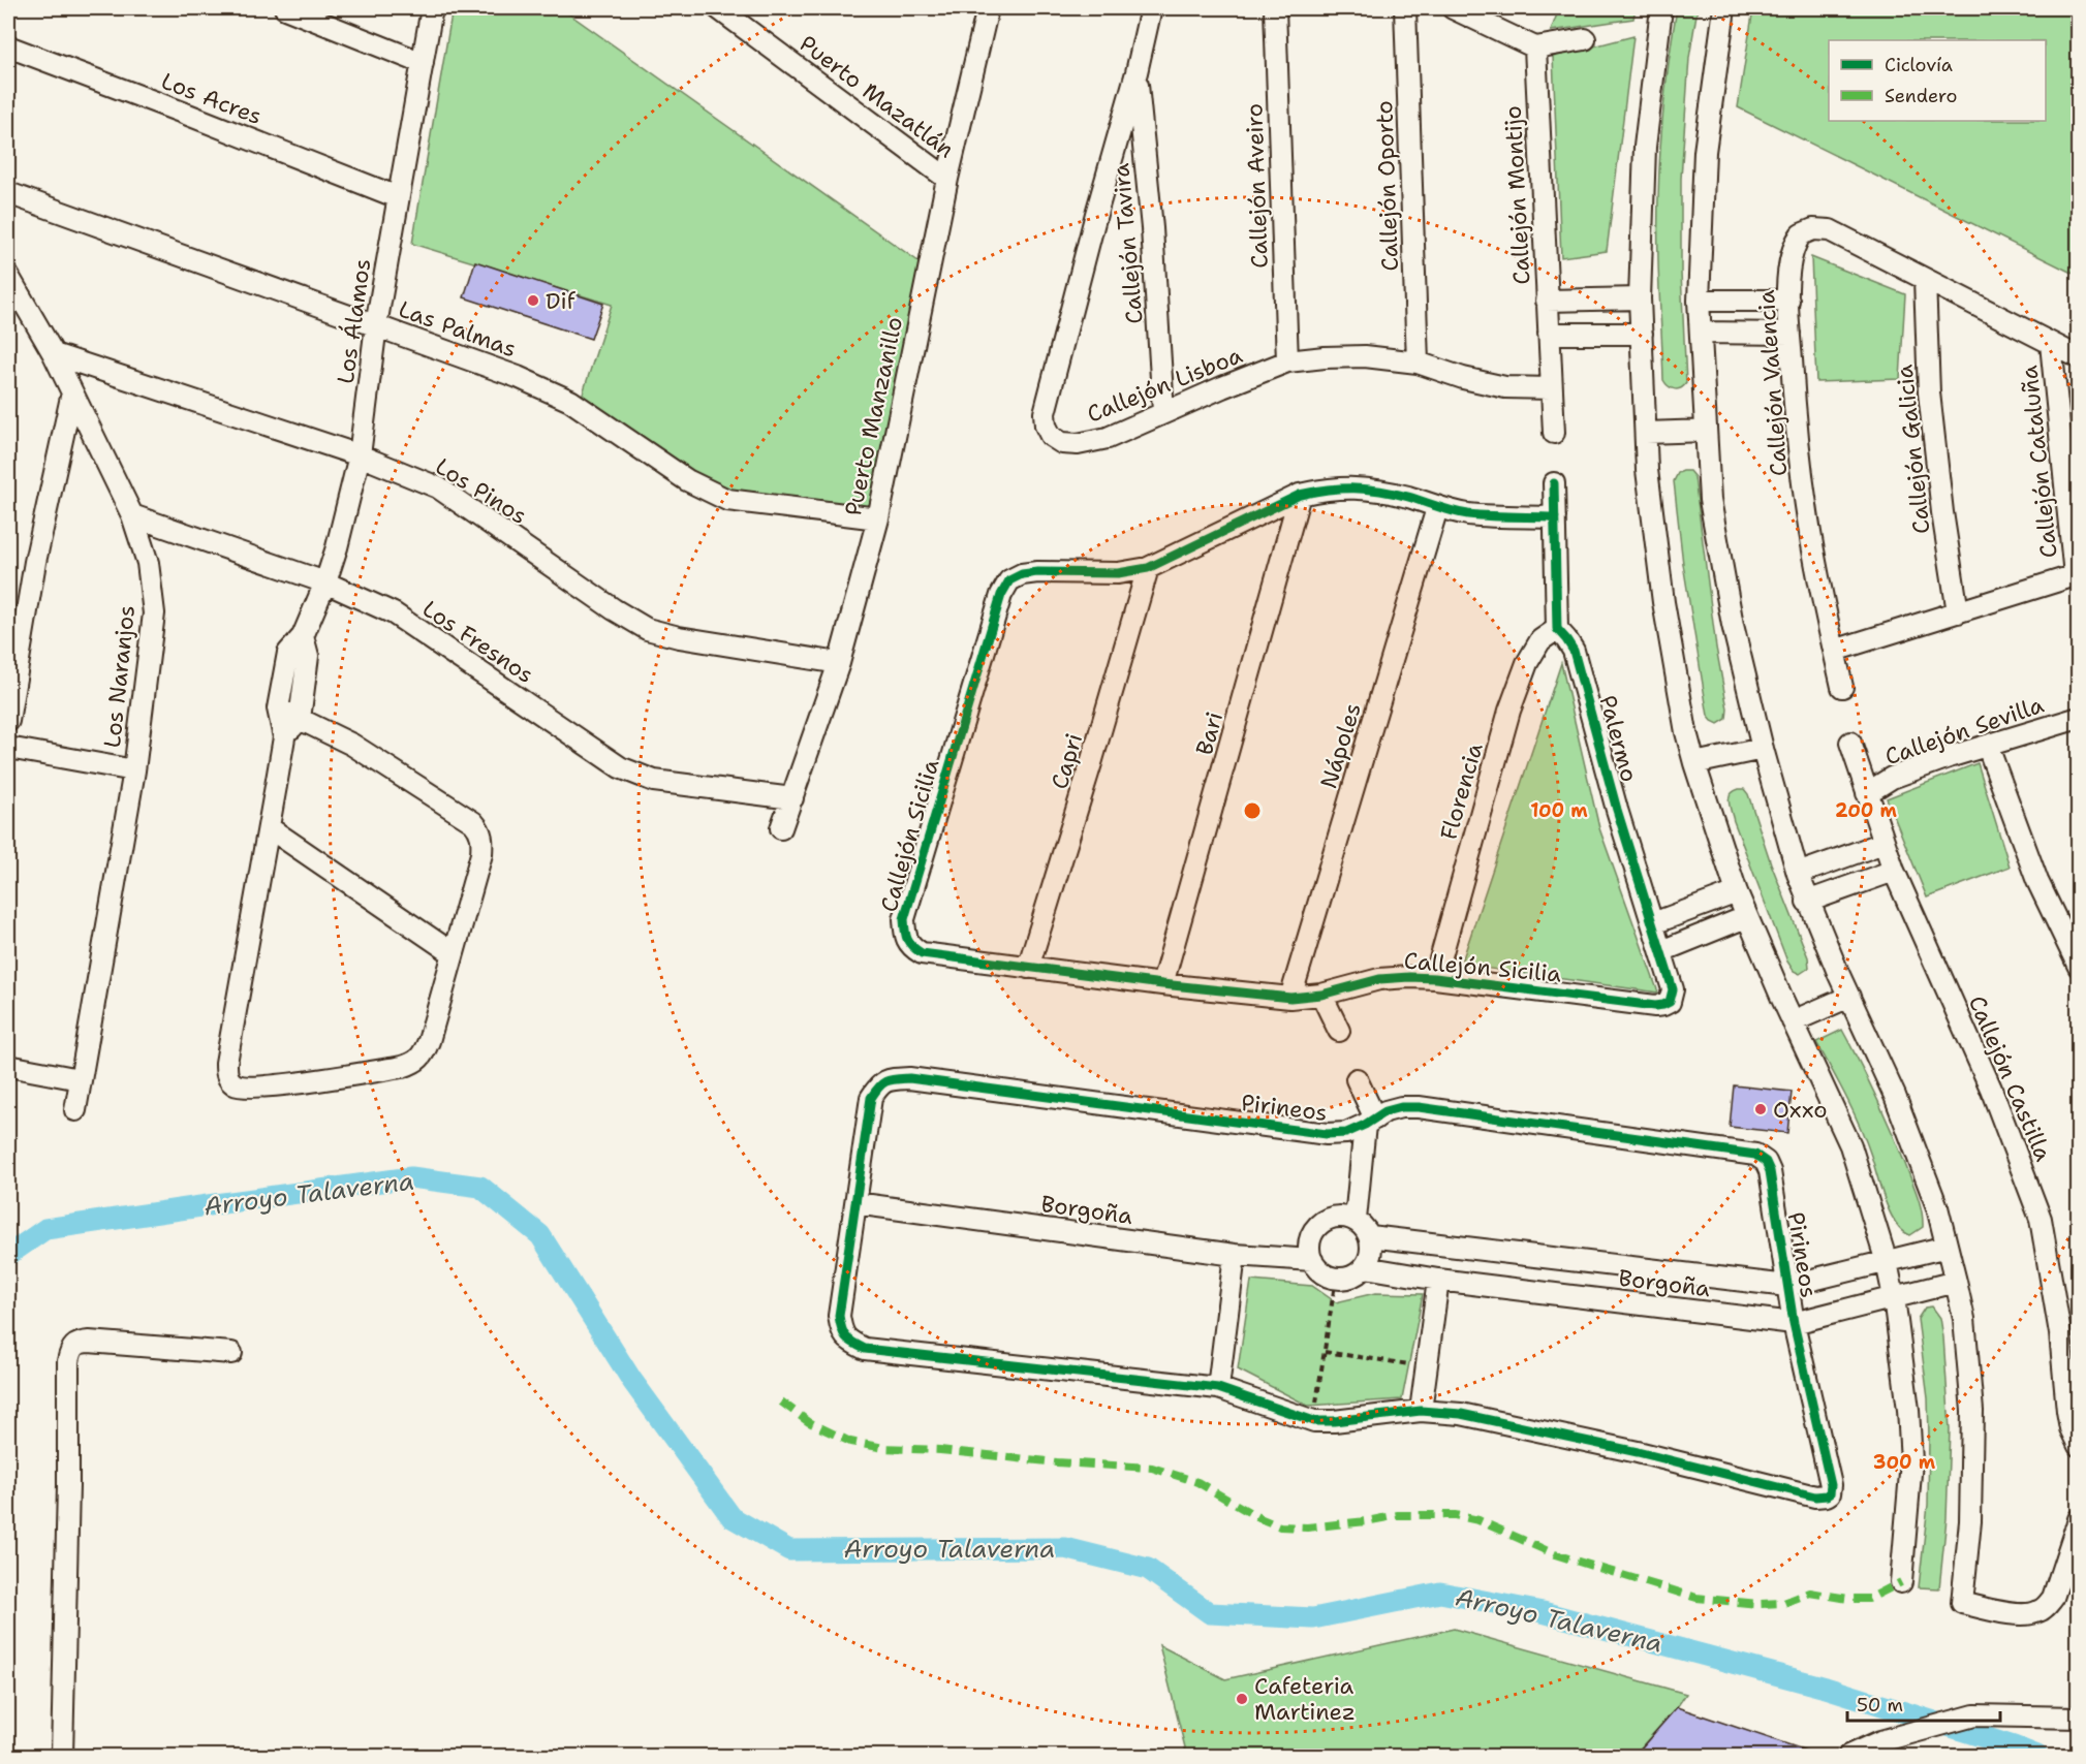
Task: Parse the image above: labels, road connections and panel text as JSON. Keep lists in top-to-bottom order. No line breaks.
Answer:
{"streets":{"street":["Puerto Mazatlán","Los Acres","Callejón Aveiro","Callejón Oporto","Callejón Montijo","Callejón Tavira","Los Álamos","Las Palmas","Callejón Valencia","Callejón Lisboa","Puerto Manzanillo","Callejón Galicia","Callejón Cataluña","Los Pinos","Los Fresnos","Los Naranjos","Callejón Sevilla","Bari","Palermo","Nápoles","Capri","Florencia","Callejón Sicilia","Callejón Castilla","Pirineos","Borgoña"]},"crossings":[["Puerto Mazatlán","Puerto Manzanillo"],["Los Acres","Los Álamos"],["Callejón Aveiro","Callejón Lisboa"],["Callejón Oporto","Callejón Lisboa"],["Callejón Montijo","Callejón Lisboa"],["Callejón Tavira","Callejón Lisboa"],["Los Álamos","Las Palmas"],["Los Álamos","Los Pinos"],["Los Álamos","Los Fresnos"],["Las Palmas","Puerto Manzanillo"],["Callejón Valencia","Callejón Galicia"],["Callejón Valencia","Callejón Cataluña"],["Puerto Manzanillo","Los Pinos"],["Puerto Manzanillo","Los Fresnos"],["Los Pinos","Los Naranjos"],["Los Fresnos","Los Naranjos"],["Callejón Sevilla","Callejón Castilla"],["Bari","Callejón Sicilia"],["Palermo","Florencia"],["Palermo","Callejón Sicilia"],["Nápoles","Callejón Sicilia"],["Capri","Callejón Sicilia"],["Florencia","Callejón Sicilia"],["Pirineos","Borgoña"]],"water":["Arroyo Talaverna"],"places":["Dif","Oxxo","Cafeteria Martinez"],"legend":["Ciclovía","Sendero"],"scale_bar":"50 m","rings":["100 m","200 m","300 m"]}
